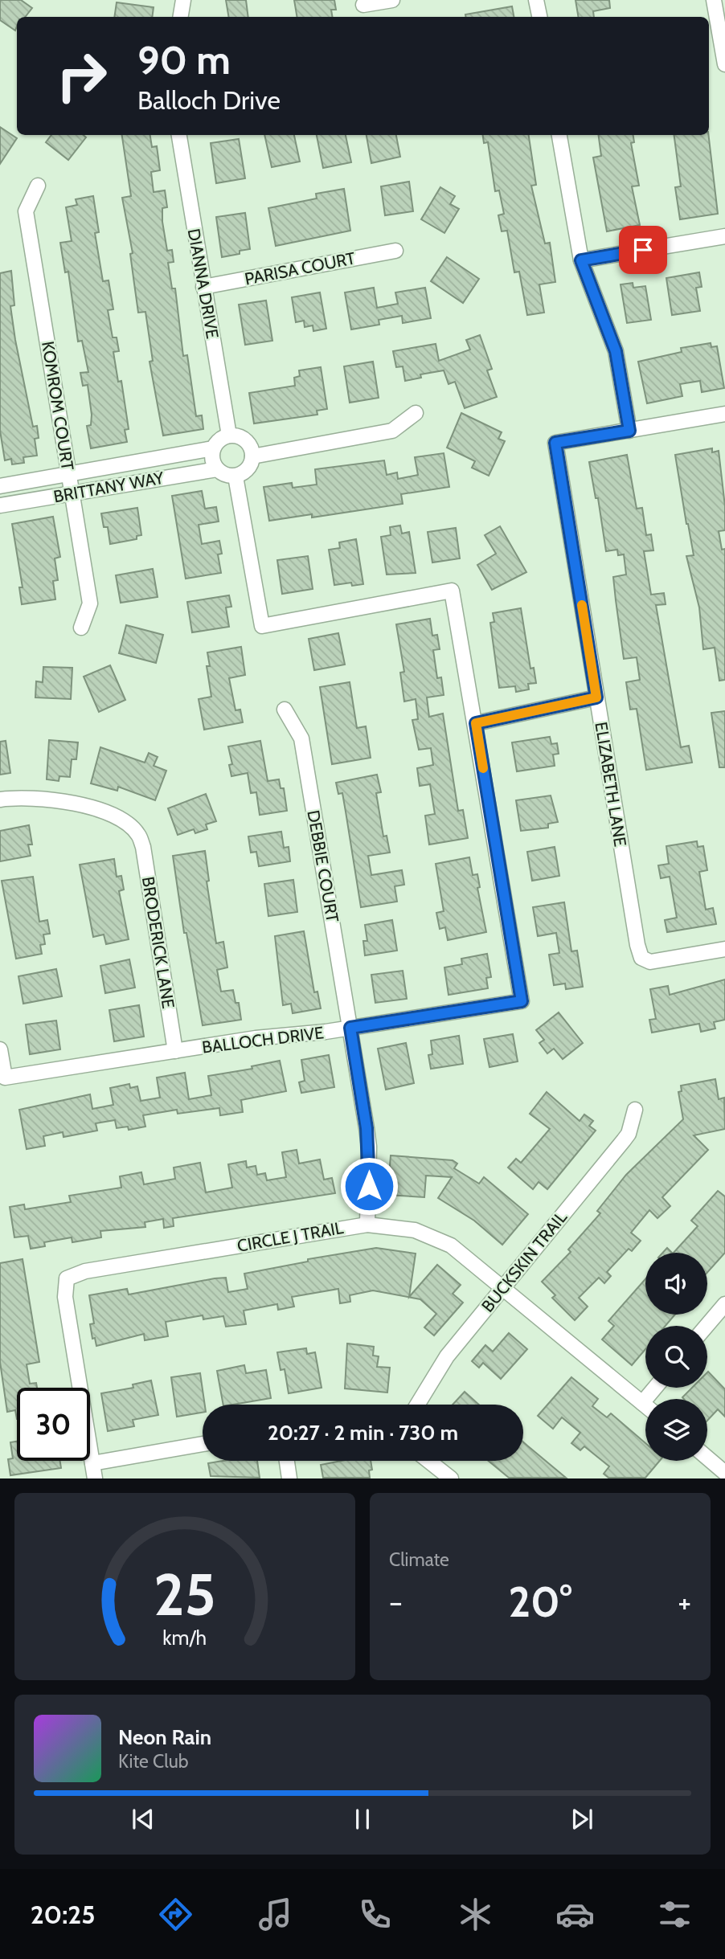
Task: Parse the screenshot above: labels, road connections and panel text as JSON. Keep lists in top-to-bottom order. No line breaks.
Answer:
{"streets":{"street":["PARISA COURT","DIANNA DRIVE","KOMROM COURT","BRITTANY WAY","ELIZABETH LANE","DEBBIE COURT","BRODERICK LANE","BALLOCH DRIVE","CIRCLE J TRAIL","BUCKSKIN TRAIL"]},"crossings":[["PARISA COURT","DIANNA DRIVE"],["DIANNA DRIVE","BRITTANY WAY"],["KOMROM COURT","BRITTANY WAY"],["DEBBIE COURT","BALLOCH DRIVE"],["DEBBIE COURT","CIRCLE J TRAIL"],["BRODERICK LANE","BALLOCH DRIVE"],["CIRCLE J TRAIL","BUCKSKIN TRAIL"]],"page":{"turn":["90 m","Balloch Drive"],"limit":"30","trip":"20:27 · 2 min · 730 m","tile":"Climate","heat":["−","20°","+"],"song":["Neon Rain","Kite Club"],"tabs":"20:25","gauge":["25","km/h"]}}
